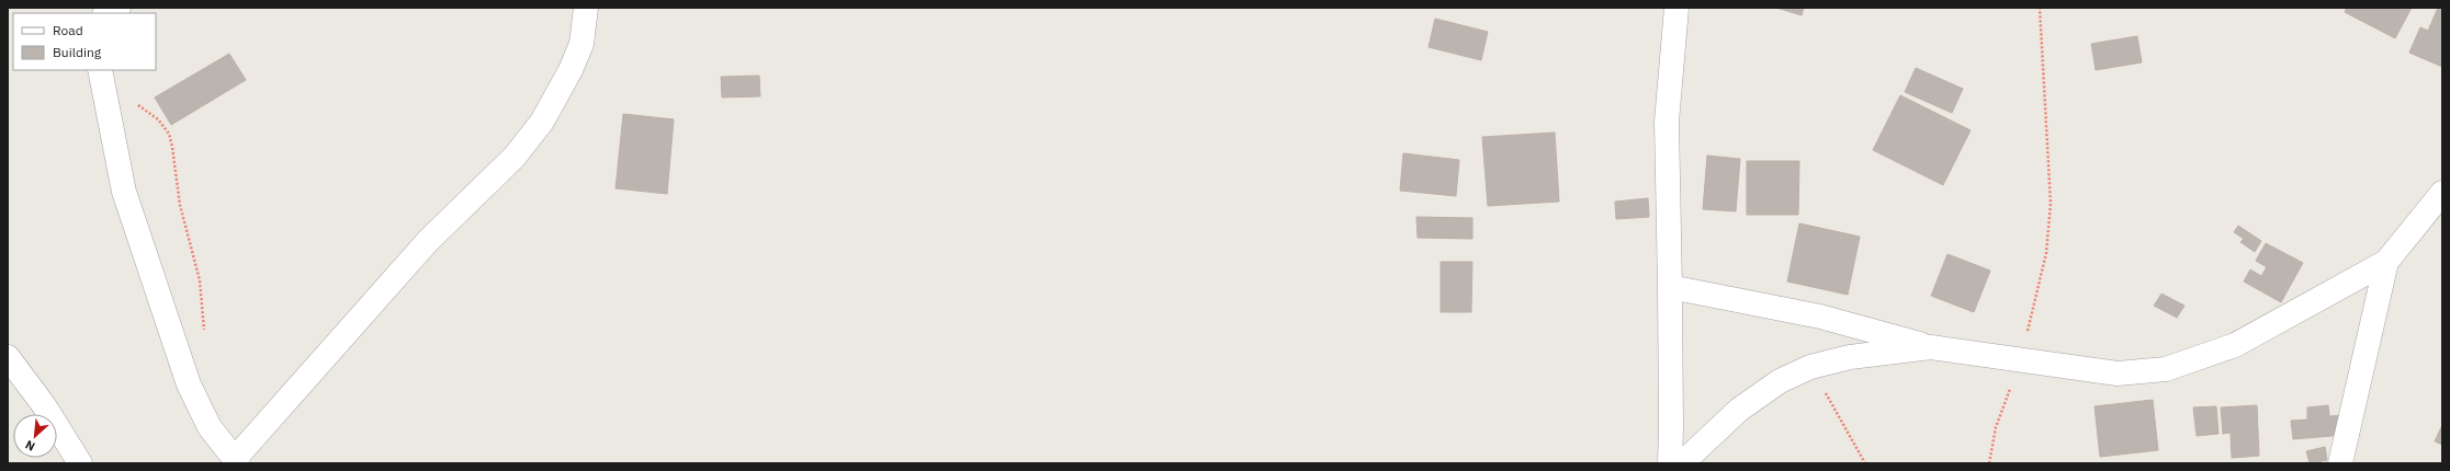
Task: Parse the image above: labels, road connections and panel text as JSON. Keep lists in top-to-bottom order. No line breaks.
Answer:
{"legend":["Road","Building"],"north":"bottom left"}
